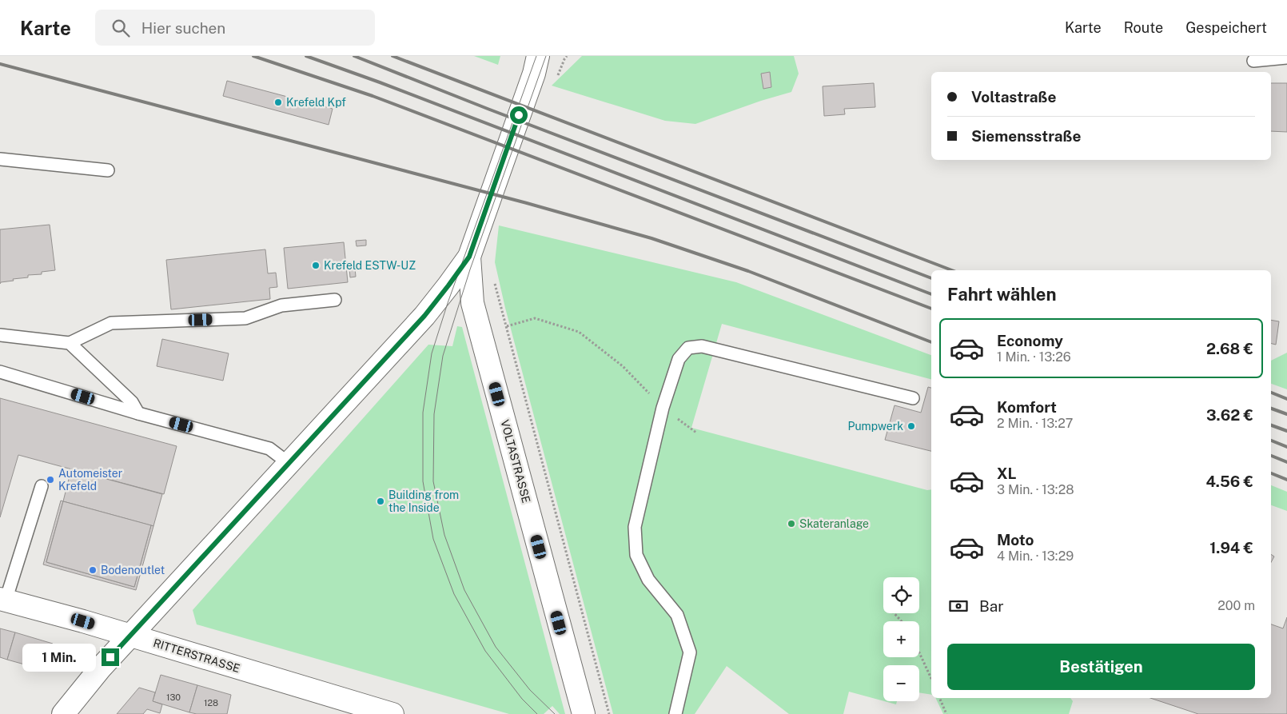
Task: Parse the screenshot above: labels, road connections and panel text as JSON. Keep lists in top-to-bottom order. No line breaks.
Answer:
{"streets":{"main road":["VOLTASTRASSE","RITTERSTRASSE"]},"places":["Krefeld Kpf","Krefeld ESTW-UZ","Pumpwerk","Automeister Krefeld","Building from the Inside","Skateranlage","Bodenoutlet"],"house_numbers":["130","128"],"page":{"header":"Karte","search":"Hier suchen","nav":["Karte","Route","Gespeichert"],"banner":["Voltastraße","Siemensstraße"],"heading":"Fahrt wählen","list":[{"name":"Economy","note":"1 Min. · 13:26","value":"2.68 €"},{"name":"Komfort","note":"2 Min. · 13:27","value":"3.62 €"},{"name":"XL","note":"3 Min. · 13:28","value":"4.56 €"},{"name":"Moto","note":"4 Min. · 13:29","value":"1.94 €"}],"map_buttons":["+","−"],"pay":["Bar","200 m"],"buttons":"Bestätigen","bubble":"1 Min."}}
